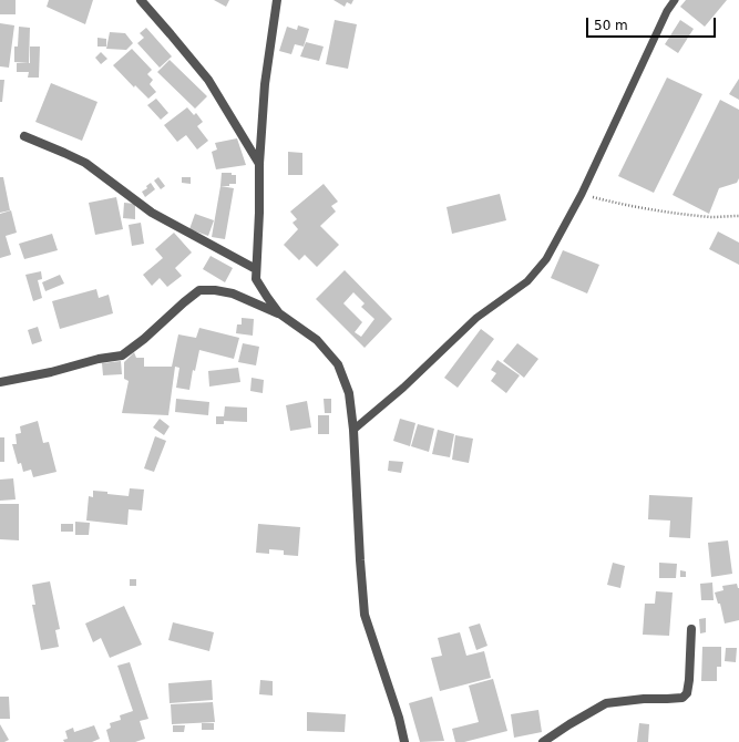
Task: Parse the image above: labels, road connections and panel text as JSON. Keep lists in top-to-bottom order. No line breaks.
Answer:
{"scale_bar":"50 m"}
